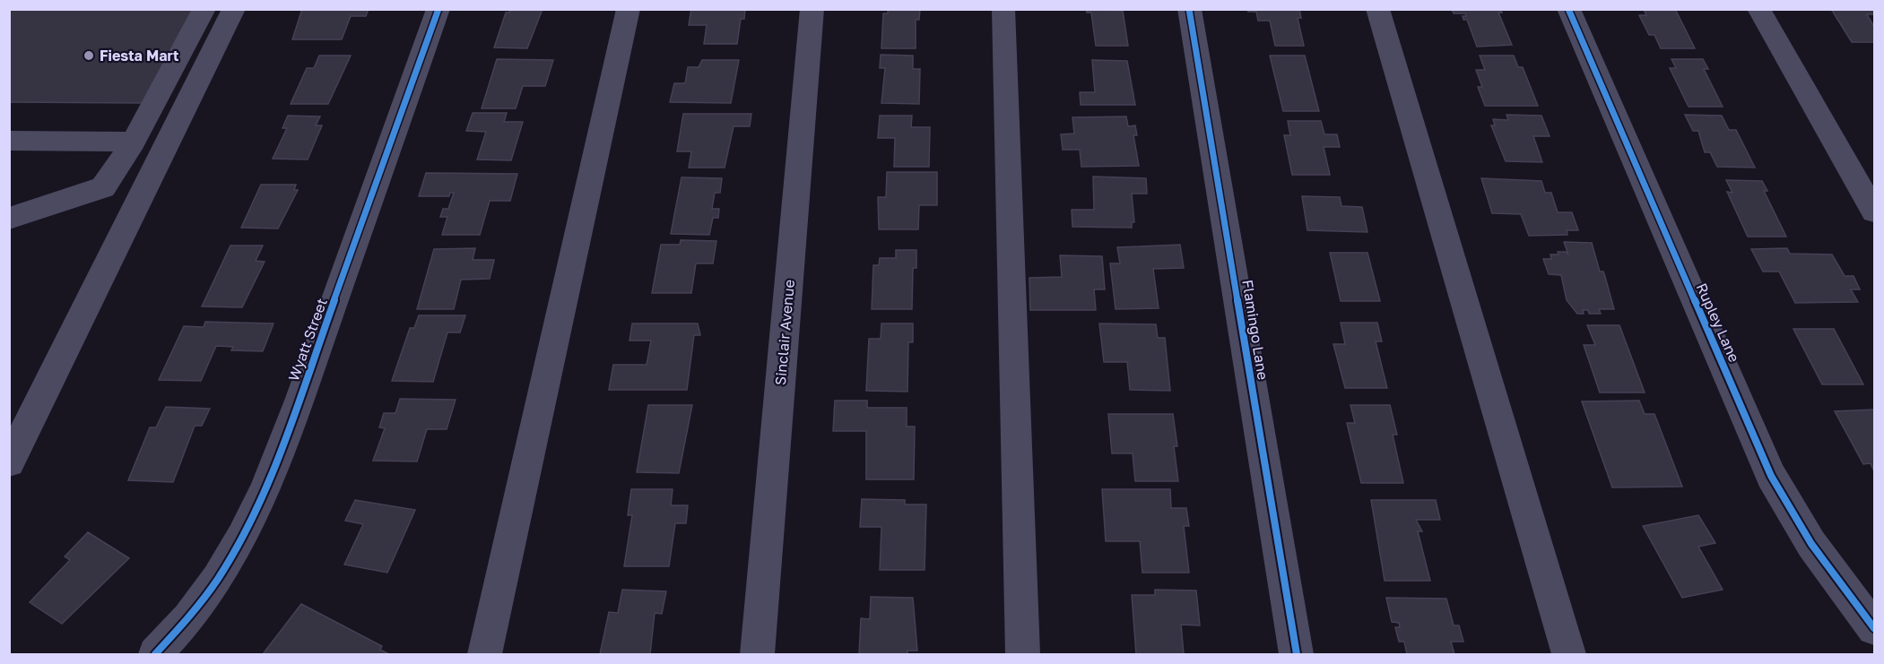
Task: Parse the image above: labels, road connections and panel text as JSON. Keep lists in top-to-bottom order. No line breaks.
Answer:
{"streets":{"street":["Rupley Lane","Flamingo Lane","Sinclair Avenue","Wyatt Street"]},"places":["Fiesta Mart"]}
